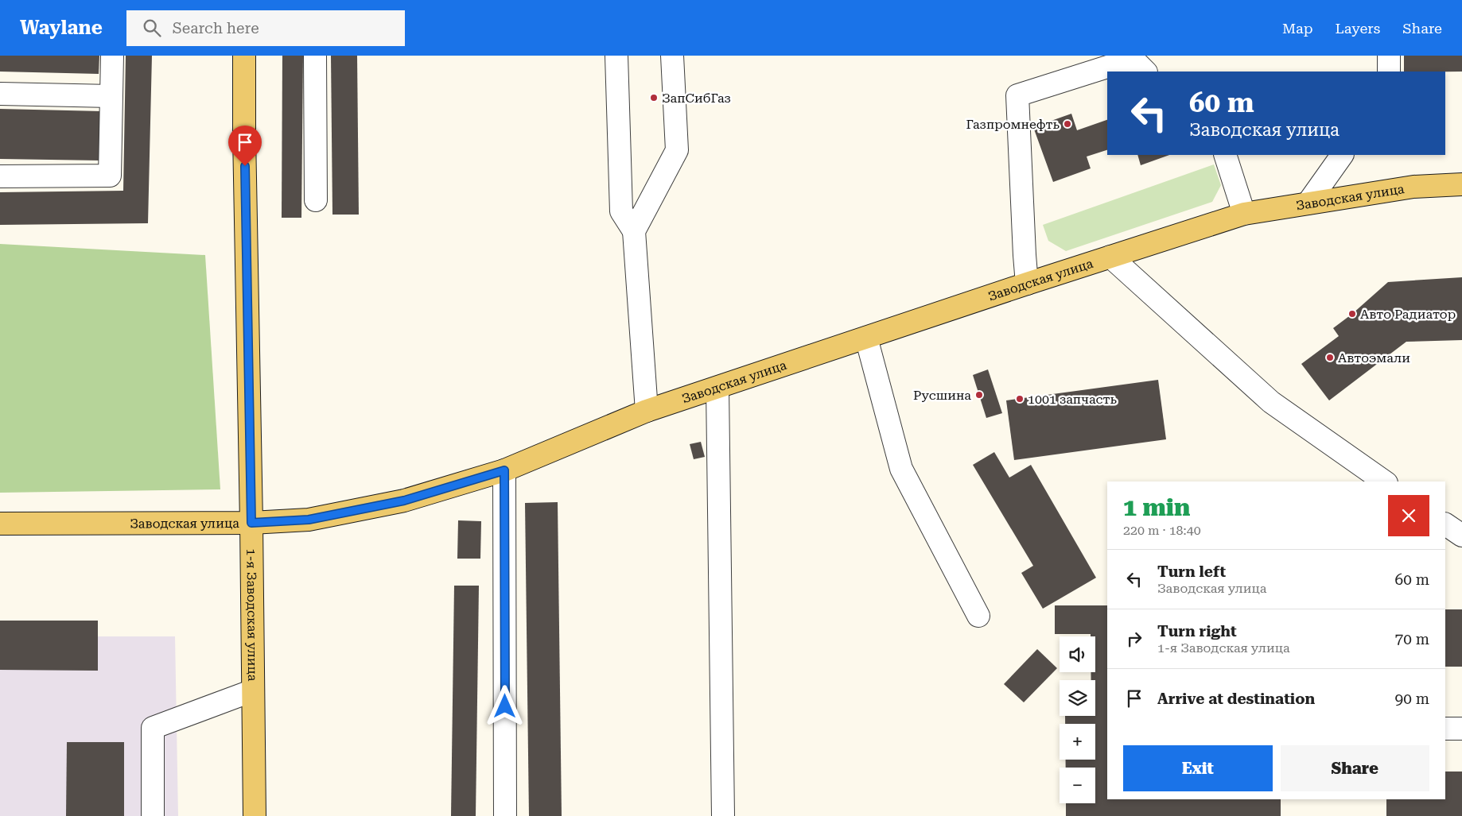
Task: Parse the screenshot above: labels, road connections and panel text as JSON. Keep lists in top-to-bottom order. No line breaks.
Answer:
{"streets":{"main road":["Заводская улица","1-я Заводская улица"]},"crossings":[["Заводская улица","1-я Заводская улица"]],"places":["ЗапСибГаз","Газпромнефть","Авто Радиатор","Автоэмали","Русшина","1001 запчасть"],"page":{"header":"Waylane","search":"Search here","nav":["Map","Layers","Share"],"turn":["60 m","Заводская улица"],"heading":["1 min","220 m · 18:40"],"list":[{"name":"Turn left","note":"Заводская улица","value":"60 m"},{"name":"Turn right","note":"1-я Заводская улица","value":"70 m"},{"name":"Arrive at destination","value":"90 m"}],"map_buttons":["+","−"],"buttons":["Exit","Share"]}}
